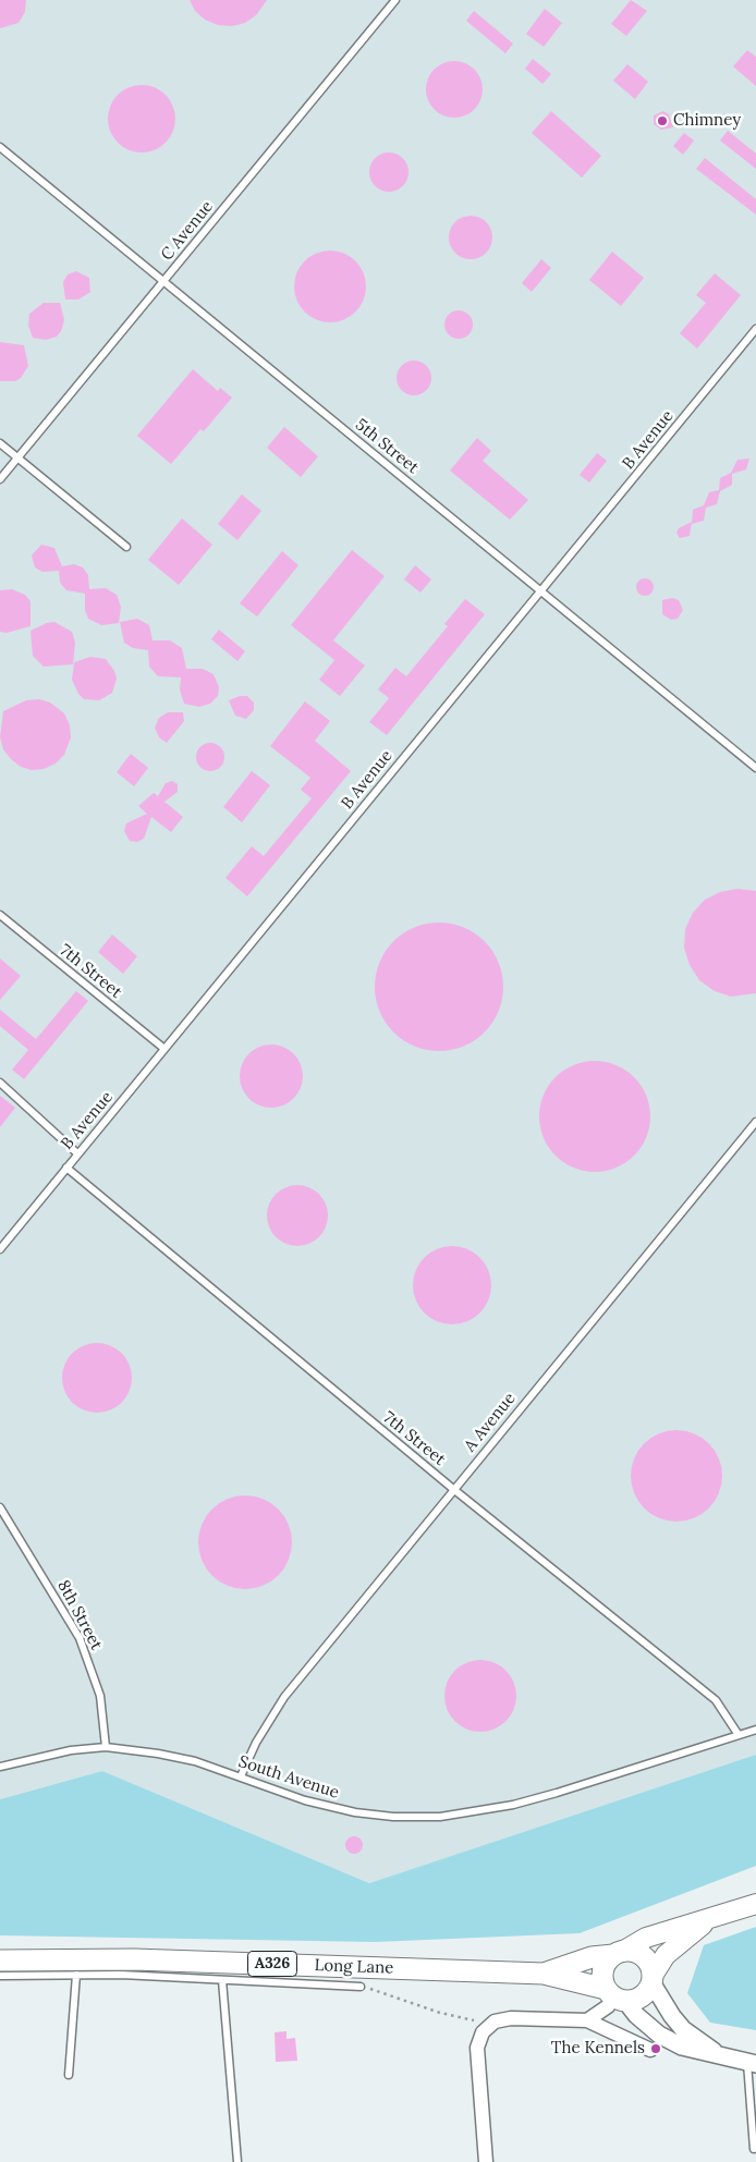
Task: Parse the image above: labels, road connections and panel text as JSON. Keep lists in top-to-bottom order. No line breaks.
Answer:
{"streets":{"main road":["A326","Long Lane"],"lane":["C Avenue","B Avenue","5th Street","7th Street","A Avenue","8th Street","South Avenue"]},"crossings":[["C Avenue","5th Street"],["B Avenue","5th Street"],["B Avenue","7th Street"],["7th Street","A Avenue"],["7th Street","South Avenue"],["A Avenue","South Avenue"],["8th Street","South Avenue"]],"places":["Chimney","The Kennels"]}
